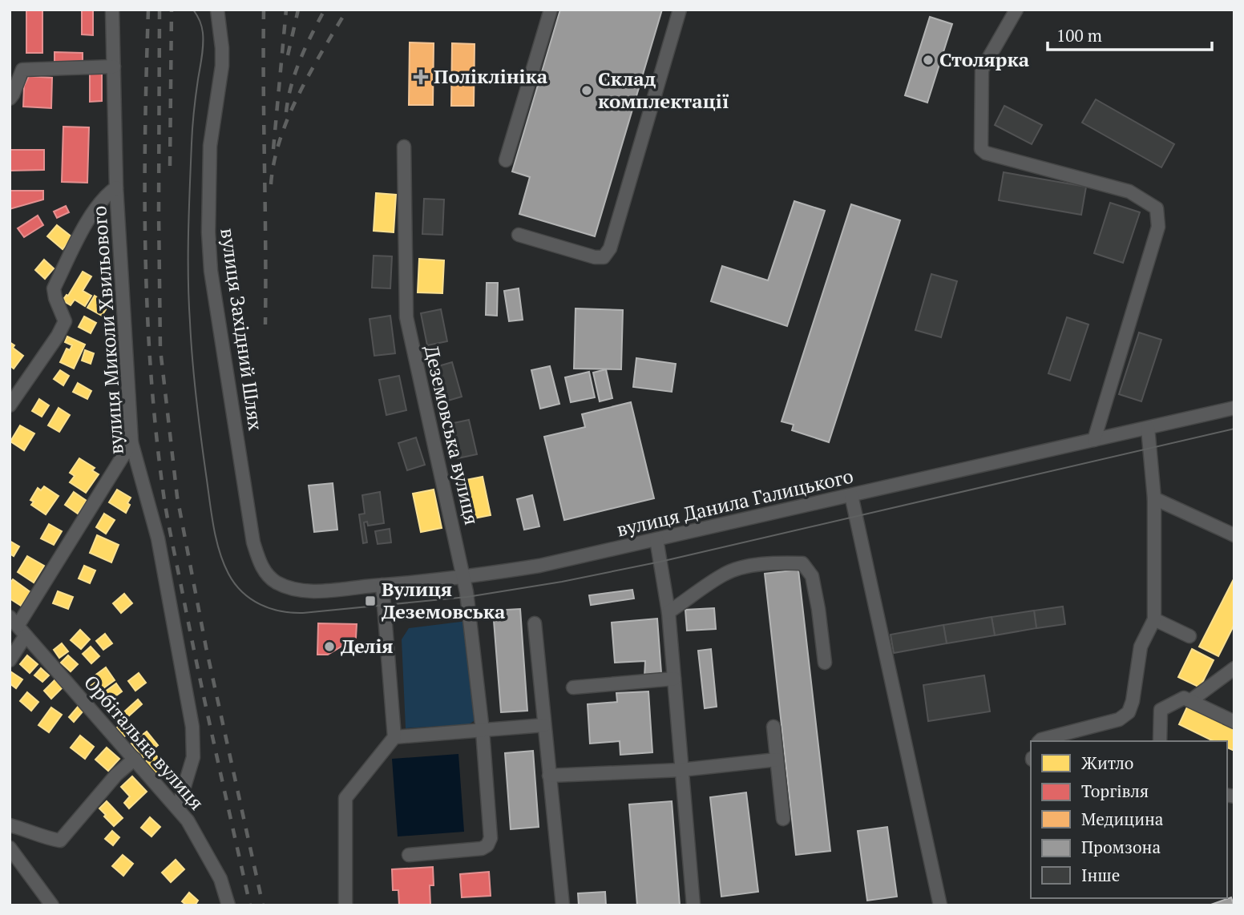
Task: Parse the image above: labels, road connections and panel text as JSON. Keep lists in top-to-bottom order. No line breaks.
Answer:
{"streets":{"street":["вулиця Західний Шлях","вулиця Миколи Хвильового","Деземовська вулиця","вулиця Данила Галицького","Орбітальна вулиця"]},"crossings":[["вулиця Західний Шлях","вулиця Данила Галицького"],["вулиця Миколи Хвильового","Орбітальна вулиця"],["Деземовська вулиця","вулиця Данила Галицького"]],"places":{"other":["Столярка","Склад комплектації","Делія"],"health":["Поліклініка"],"transit":["Вулиця Деземовська"]},"legend":["Житло","Торгівля","Медицина","Промзона","Інше"],"scale_bar":"100 m"}
